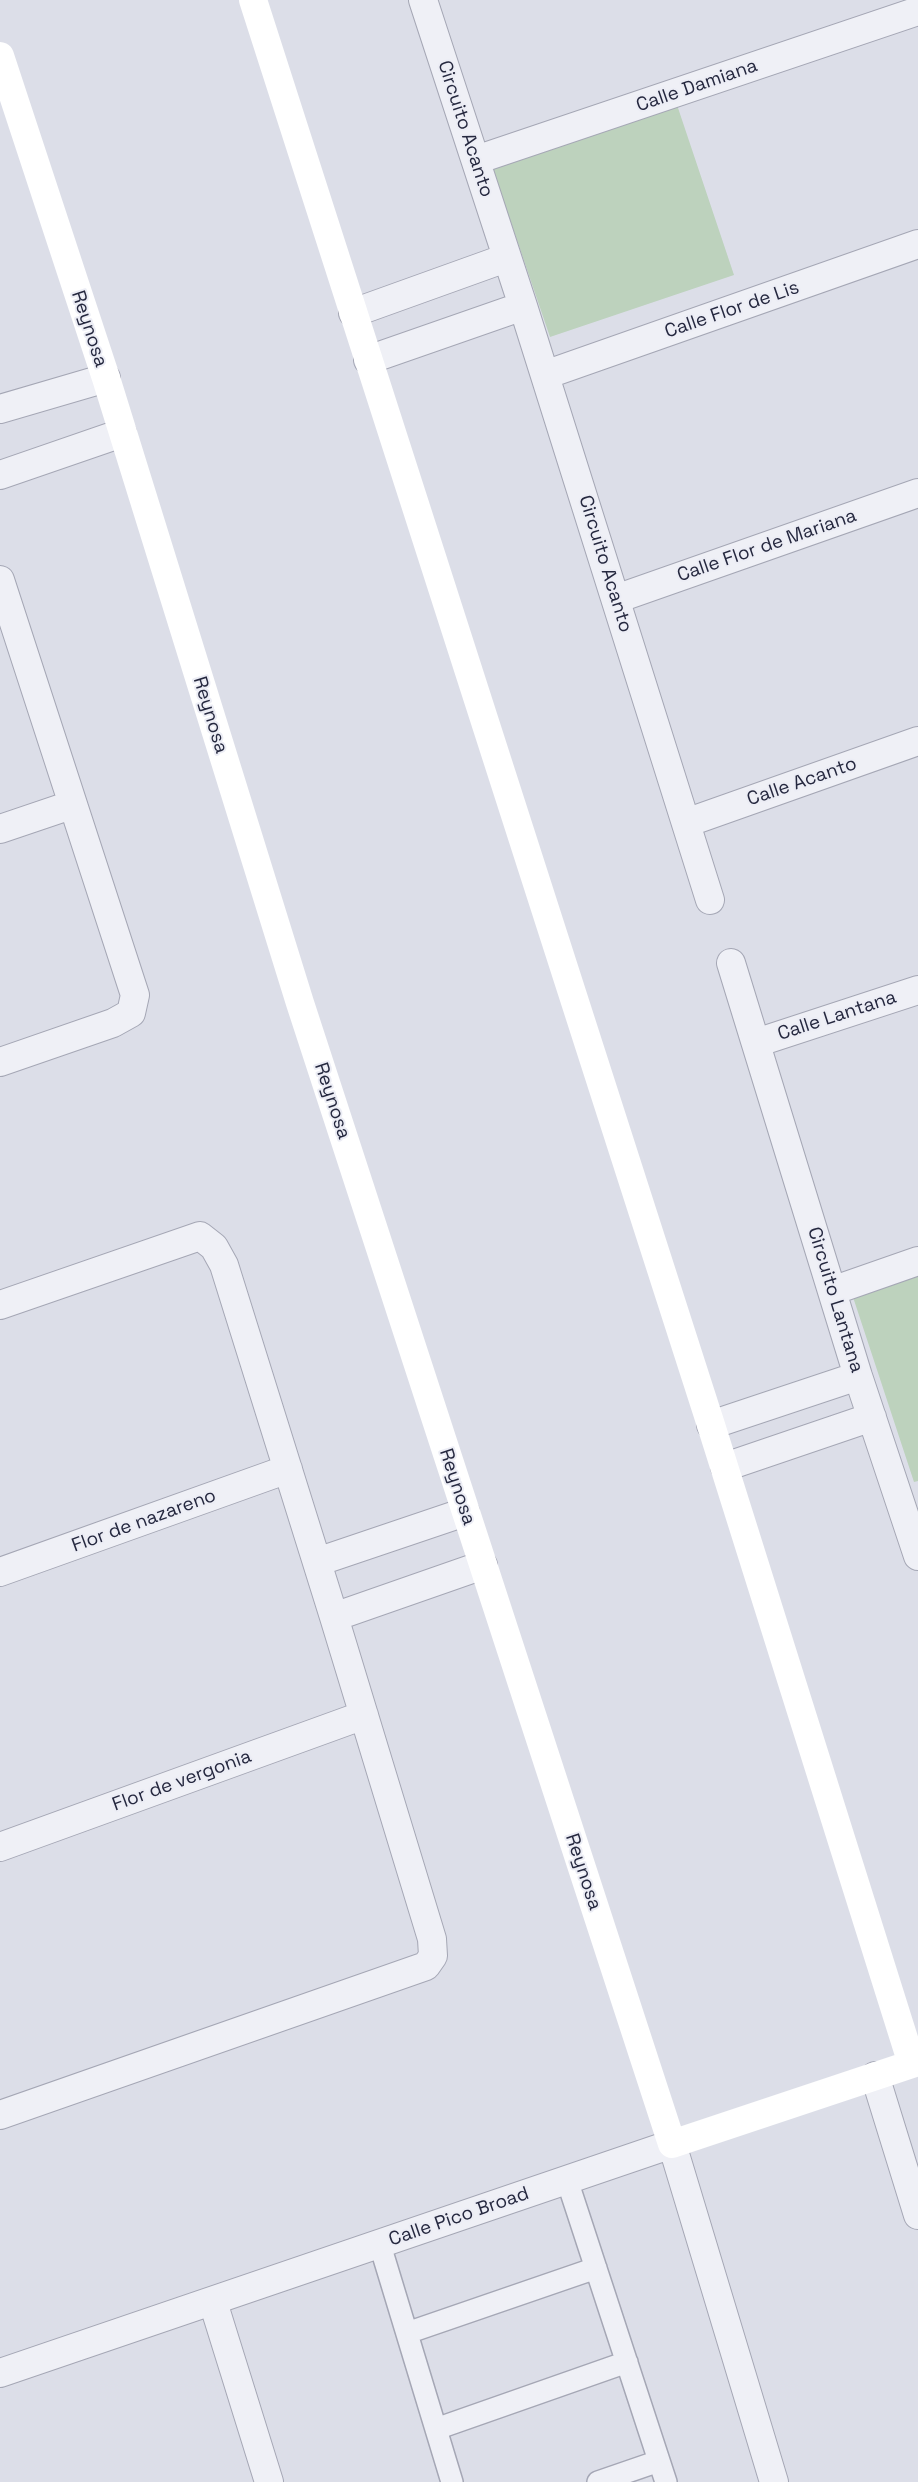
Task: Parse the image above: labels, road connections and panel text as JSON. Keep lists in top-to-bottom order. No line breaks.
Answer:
{"streets":{"main road":["Reynosa","Calle Pico Broad"],"street":["Calle Damiana","Circuito Acanto","Calle Flor de Lis","Calle Flor de Mariana","Calle Acanto","Calle Lantana","Circuito Lantana","Flor de nazareno","Flor de vergonia"]},"crossings":[["Calle Damiana","Circuito Acanto"],["Circuito Acanto","Calle Flor de Lis"],["Circuito Acanto","Calle Flor de Mariana"],["Circuito Acanto","Calle Acanto"],["Reynosa","Calle Pico Broad"],["Calle Lantana","Circuito Lantana"]]}
